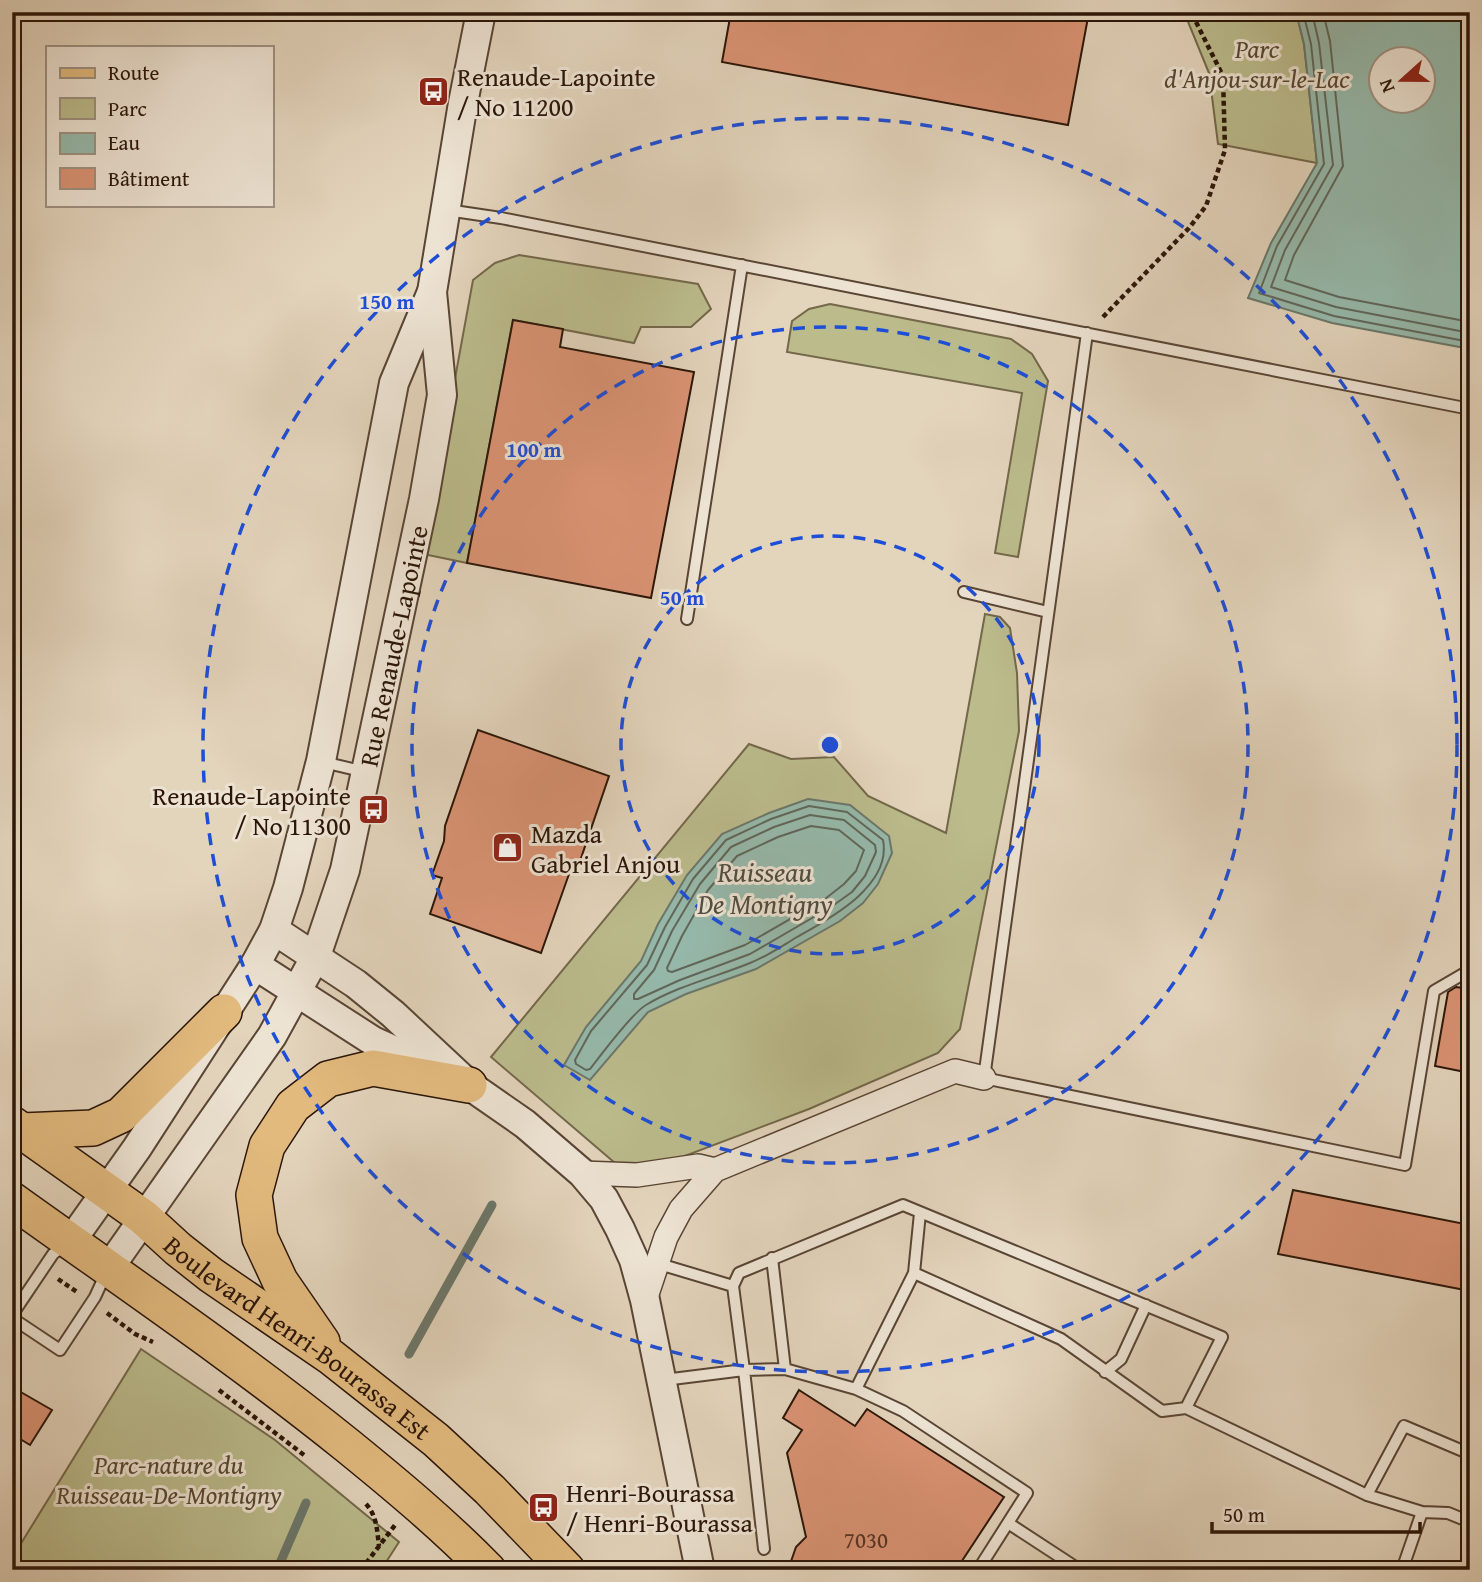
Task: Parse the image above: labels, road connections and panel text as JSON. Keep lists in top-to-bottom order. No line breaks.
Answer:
{"streets":{"main road":["Boulevard Henri-Bourassa Est"],"street":["Rue Renaude-Lapointe"]},"crossings":[["Rue Renaude-Lapointe","Boulevard Henri-Bourassa Est"]],"water":["Ruisseau De Montigny"],"parks":["Parc d'Anjou-sur-le-Lac","Parc-nature du Ruisseau-De-Montigny"],"places":{"bus stop":["Renaude-Lapointe / No 11200","Renaude-Lapointe / No 11300","Henri-Bourassa / Henri-Bourassa"],"shop":["Mazda Gabriel Anjou"]},"house_numbers":["7030"],"legend":["Route","Parc","Eau","Bâtiment"],"scale_bar":"50 m","north":"left","rings":["150 m","100 m","50 m"]}
